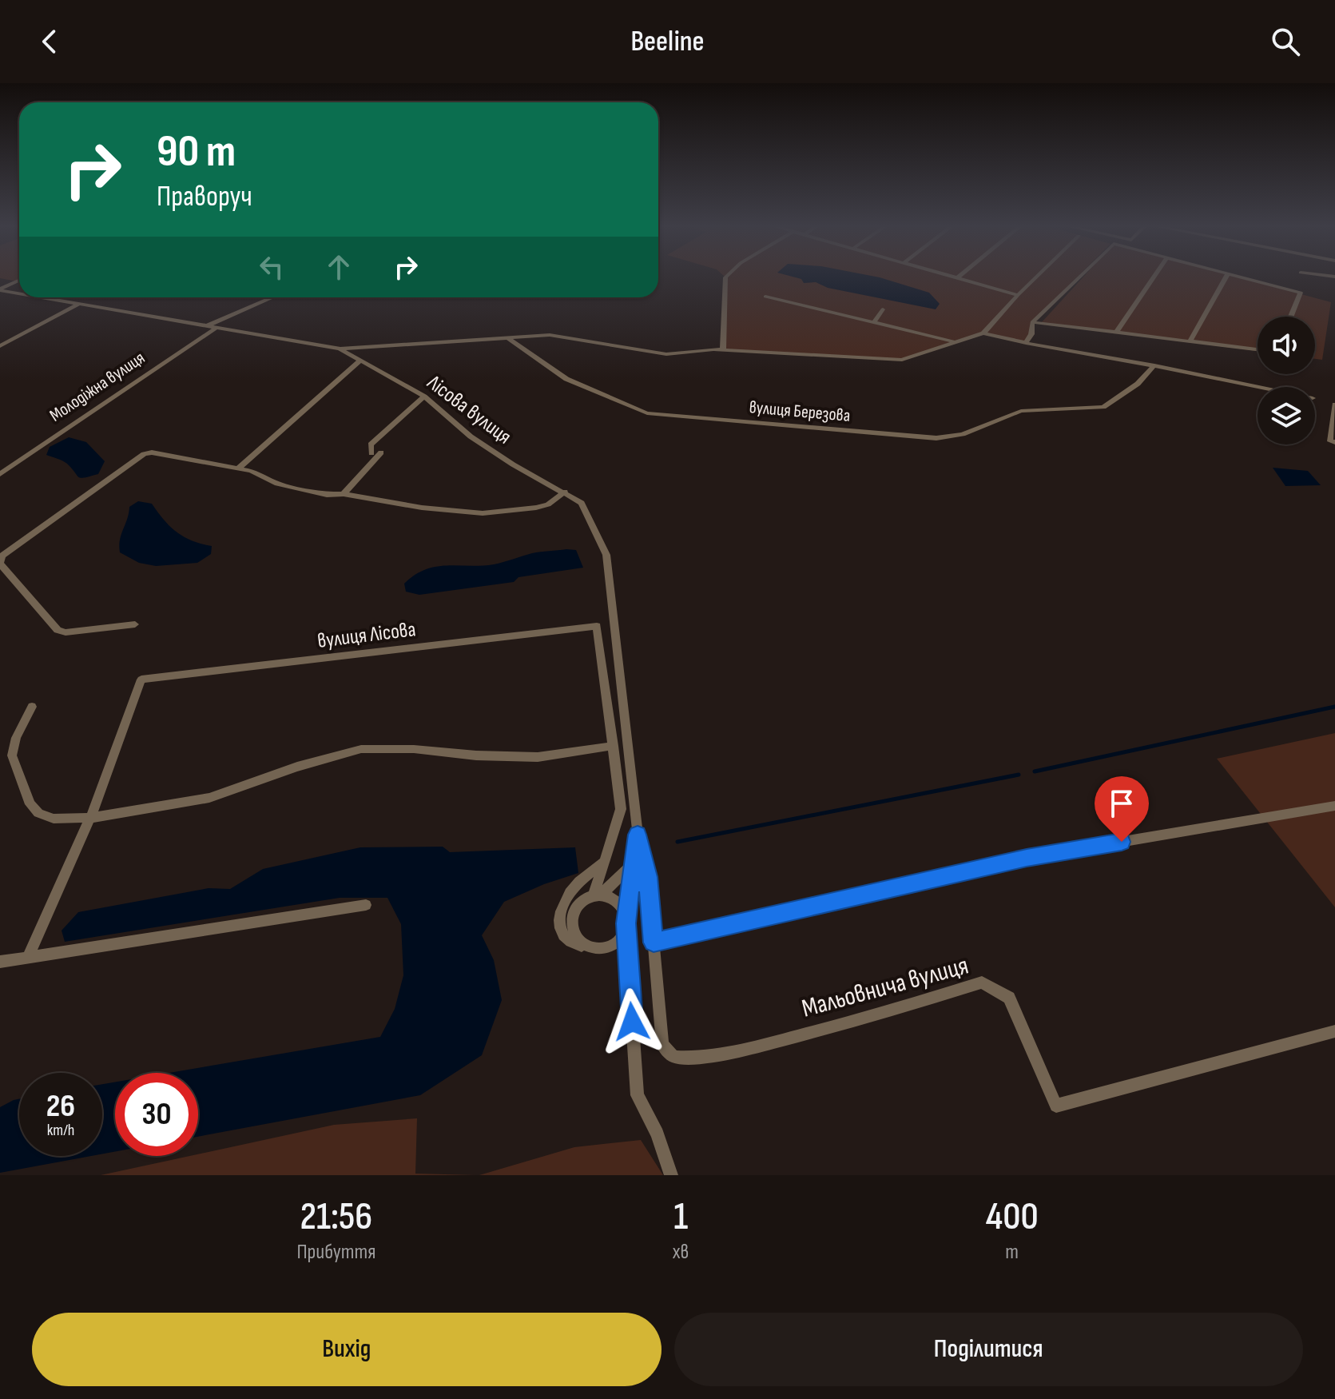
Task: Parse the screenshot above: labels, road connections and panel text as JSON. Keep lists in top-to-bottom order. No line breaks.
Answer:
{"streets":{"street":["Молодіжна вулиця","Лісова вулиця","вулиця Березова","вулиця Лісова","Мальовнича вулиця"]},"crossings":[["Молодіжна вулиця","Лісова вулиця"]],"page":{"header":"Beeline","turn":["90 m","Праворуч"],"speed":"26 km/h","limit":"30","eta":["21:56","Прибуття","1","хв","400","m"],"buttons":["Вихід","Поділитися"]}}
